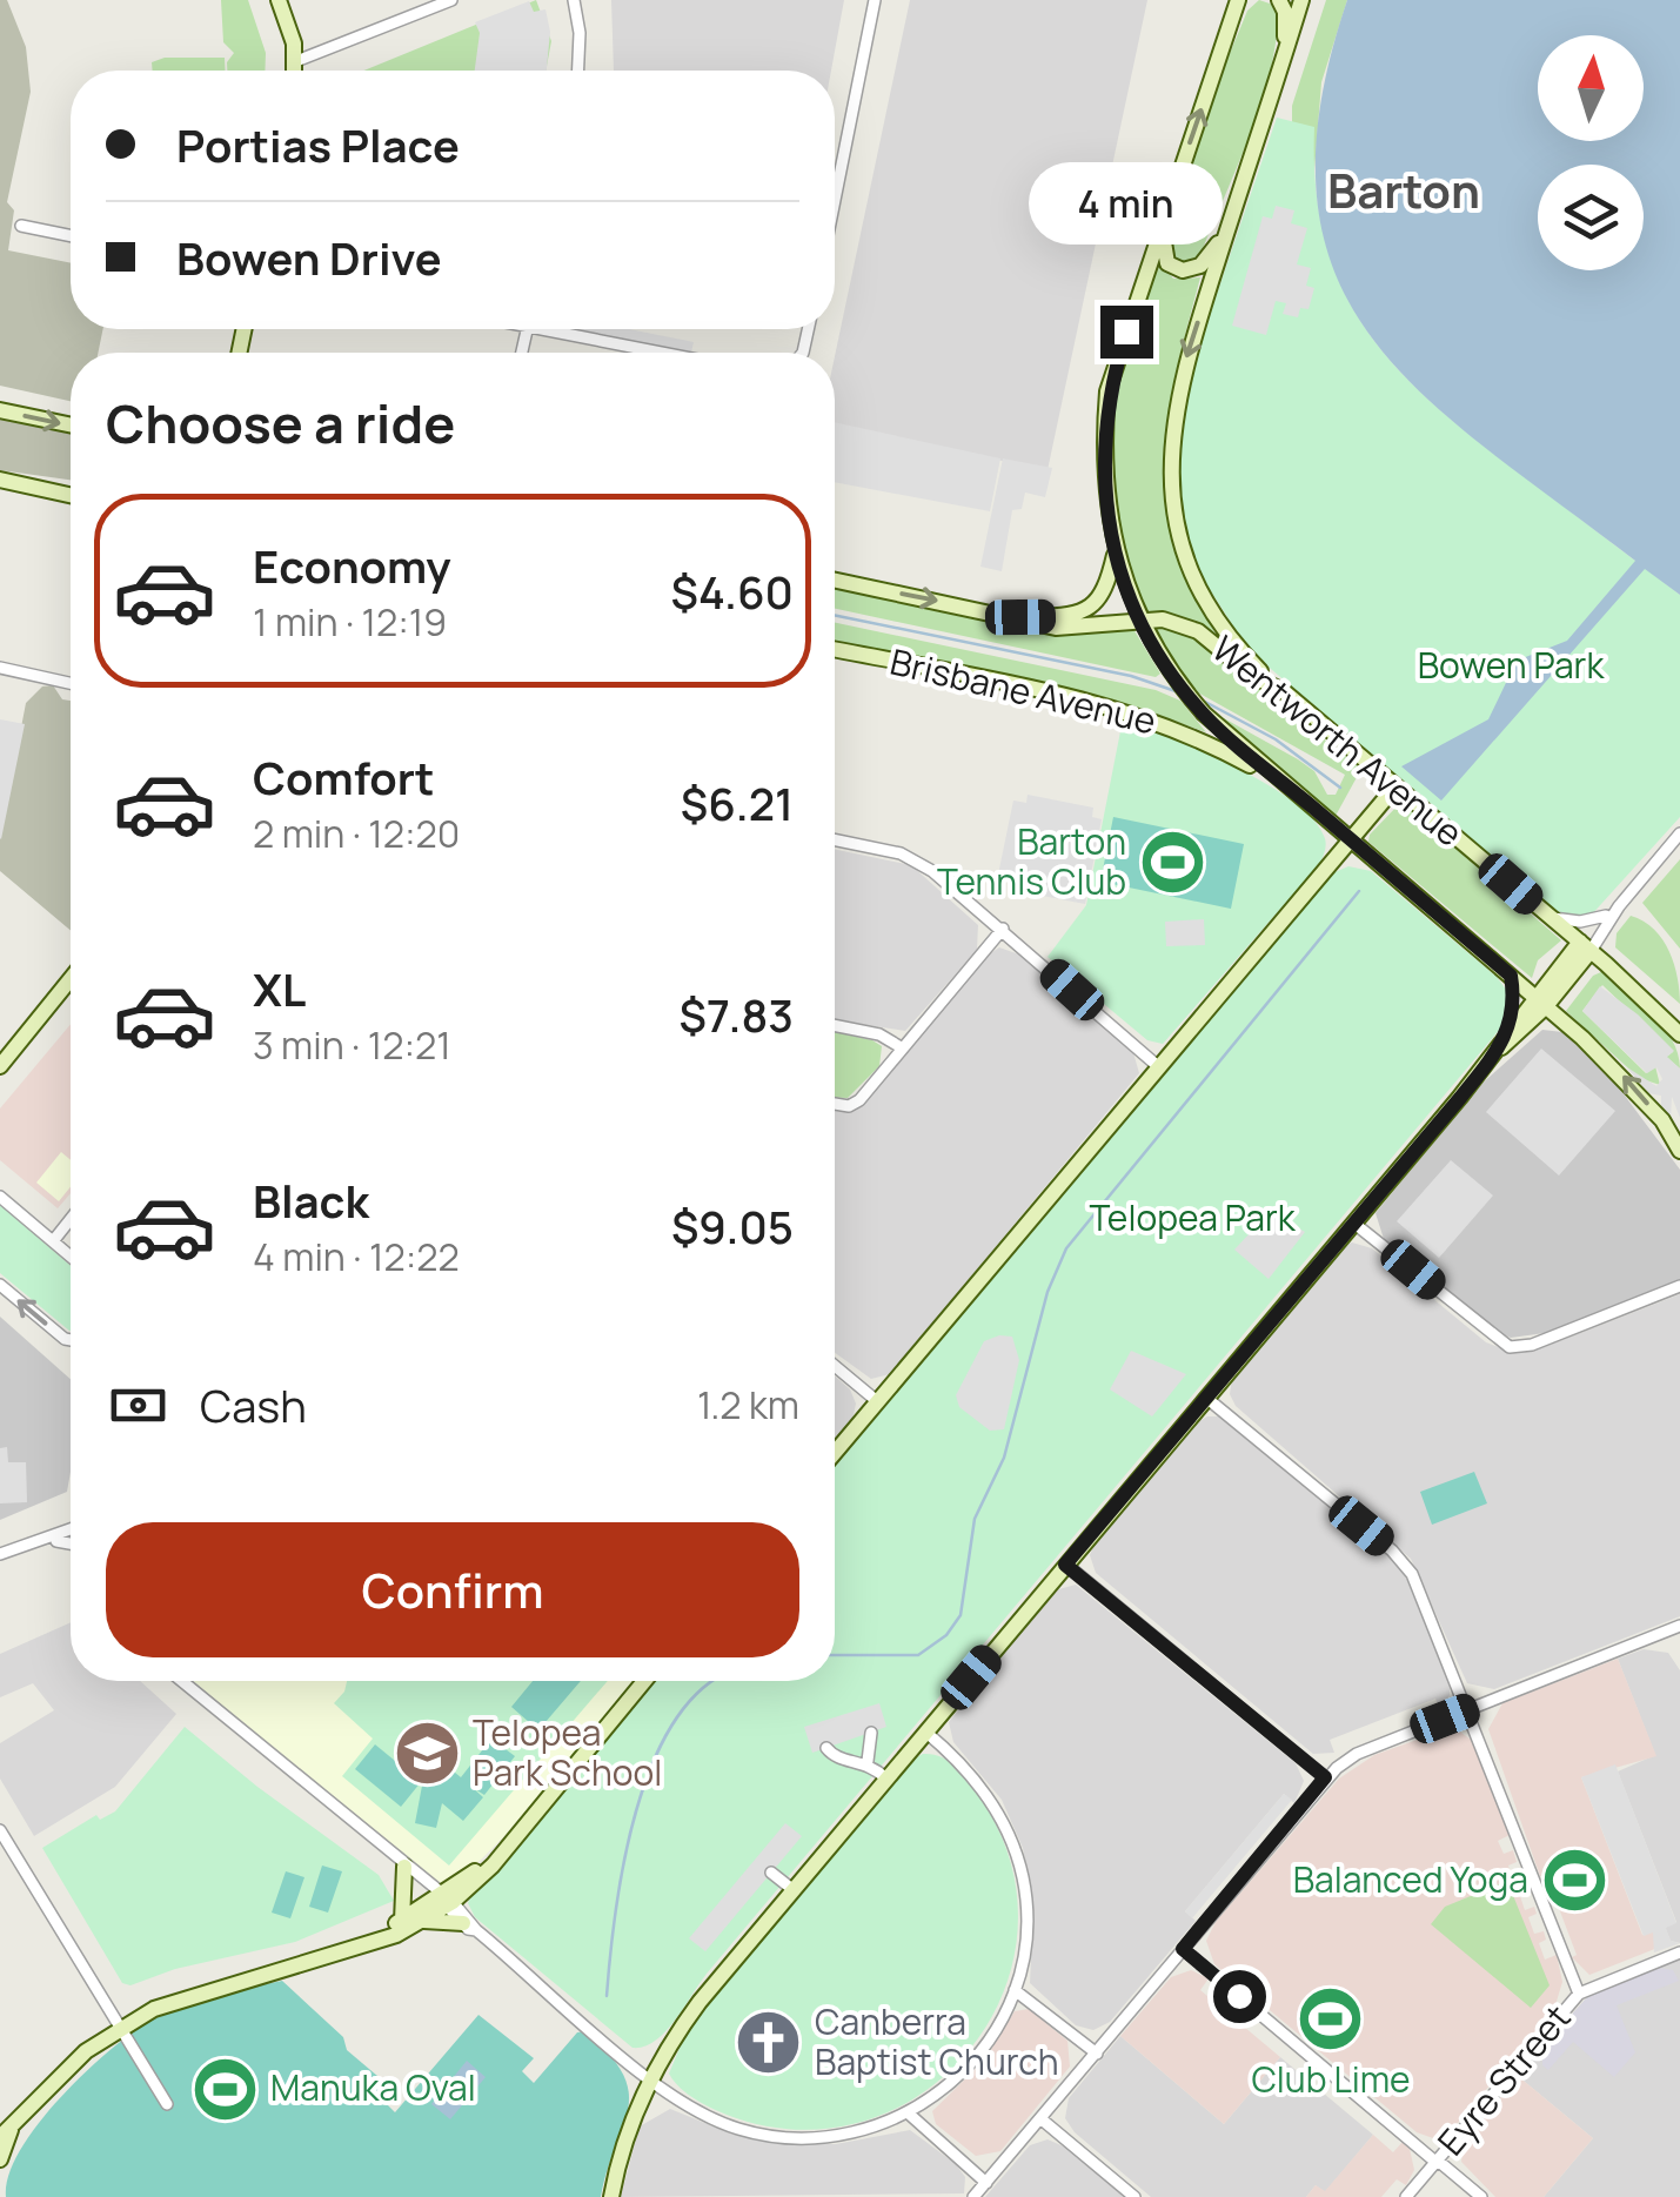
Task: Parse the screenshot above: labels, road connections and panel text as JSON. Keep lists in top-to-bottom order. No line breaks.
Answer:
{"streets":{"main road":["Brisbane Avenue","Wentworth Avenue"],"street":["Eyre Street"]},"crossings":[["Brisbane Avenue","Wentworth Avenue"]],"districts":["Barton"],"parks":["Bowen Park","Telopea Park"],"places":{"sports":["Barton Tennis Club","Balanced Yoga","Club Lime","Manuka Oval"],"school or university":["Telopea Park School"],"church":["Canberra Baptist Church"]},"north":"top","page":{"banner":["Portias Place","Bowen Drive"],"bubble":"4 min","heading":"Choose a ride","list":[{"name":"Economy","note":"1 min · 12:19","value":"$4.60"},{"name":"Comfort","note":"2 min · 12:20","value":"$6.21"},{"name":"XL","note":"3 min · 12:21","value":"$7.83"},{"name":"Black","note":"4 min · 12:22","value":"$9.05"}],"pay":["Cash","1.2 km"],"buttons":"Confirm"}}
